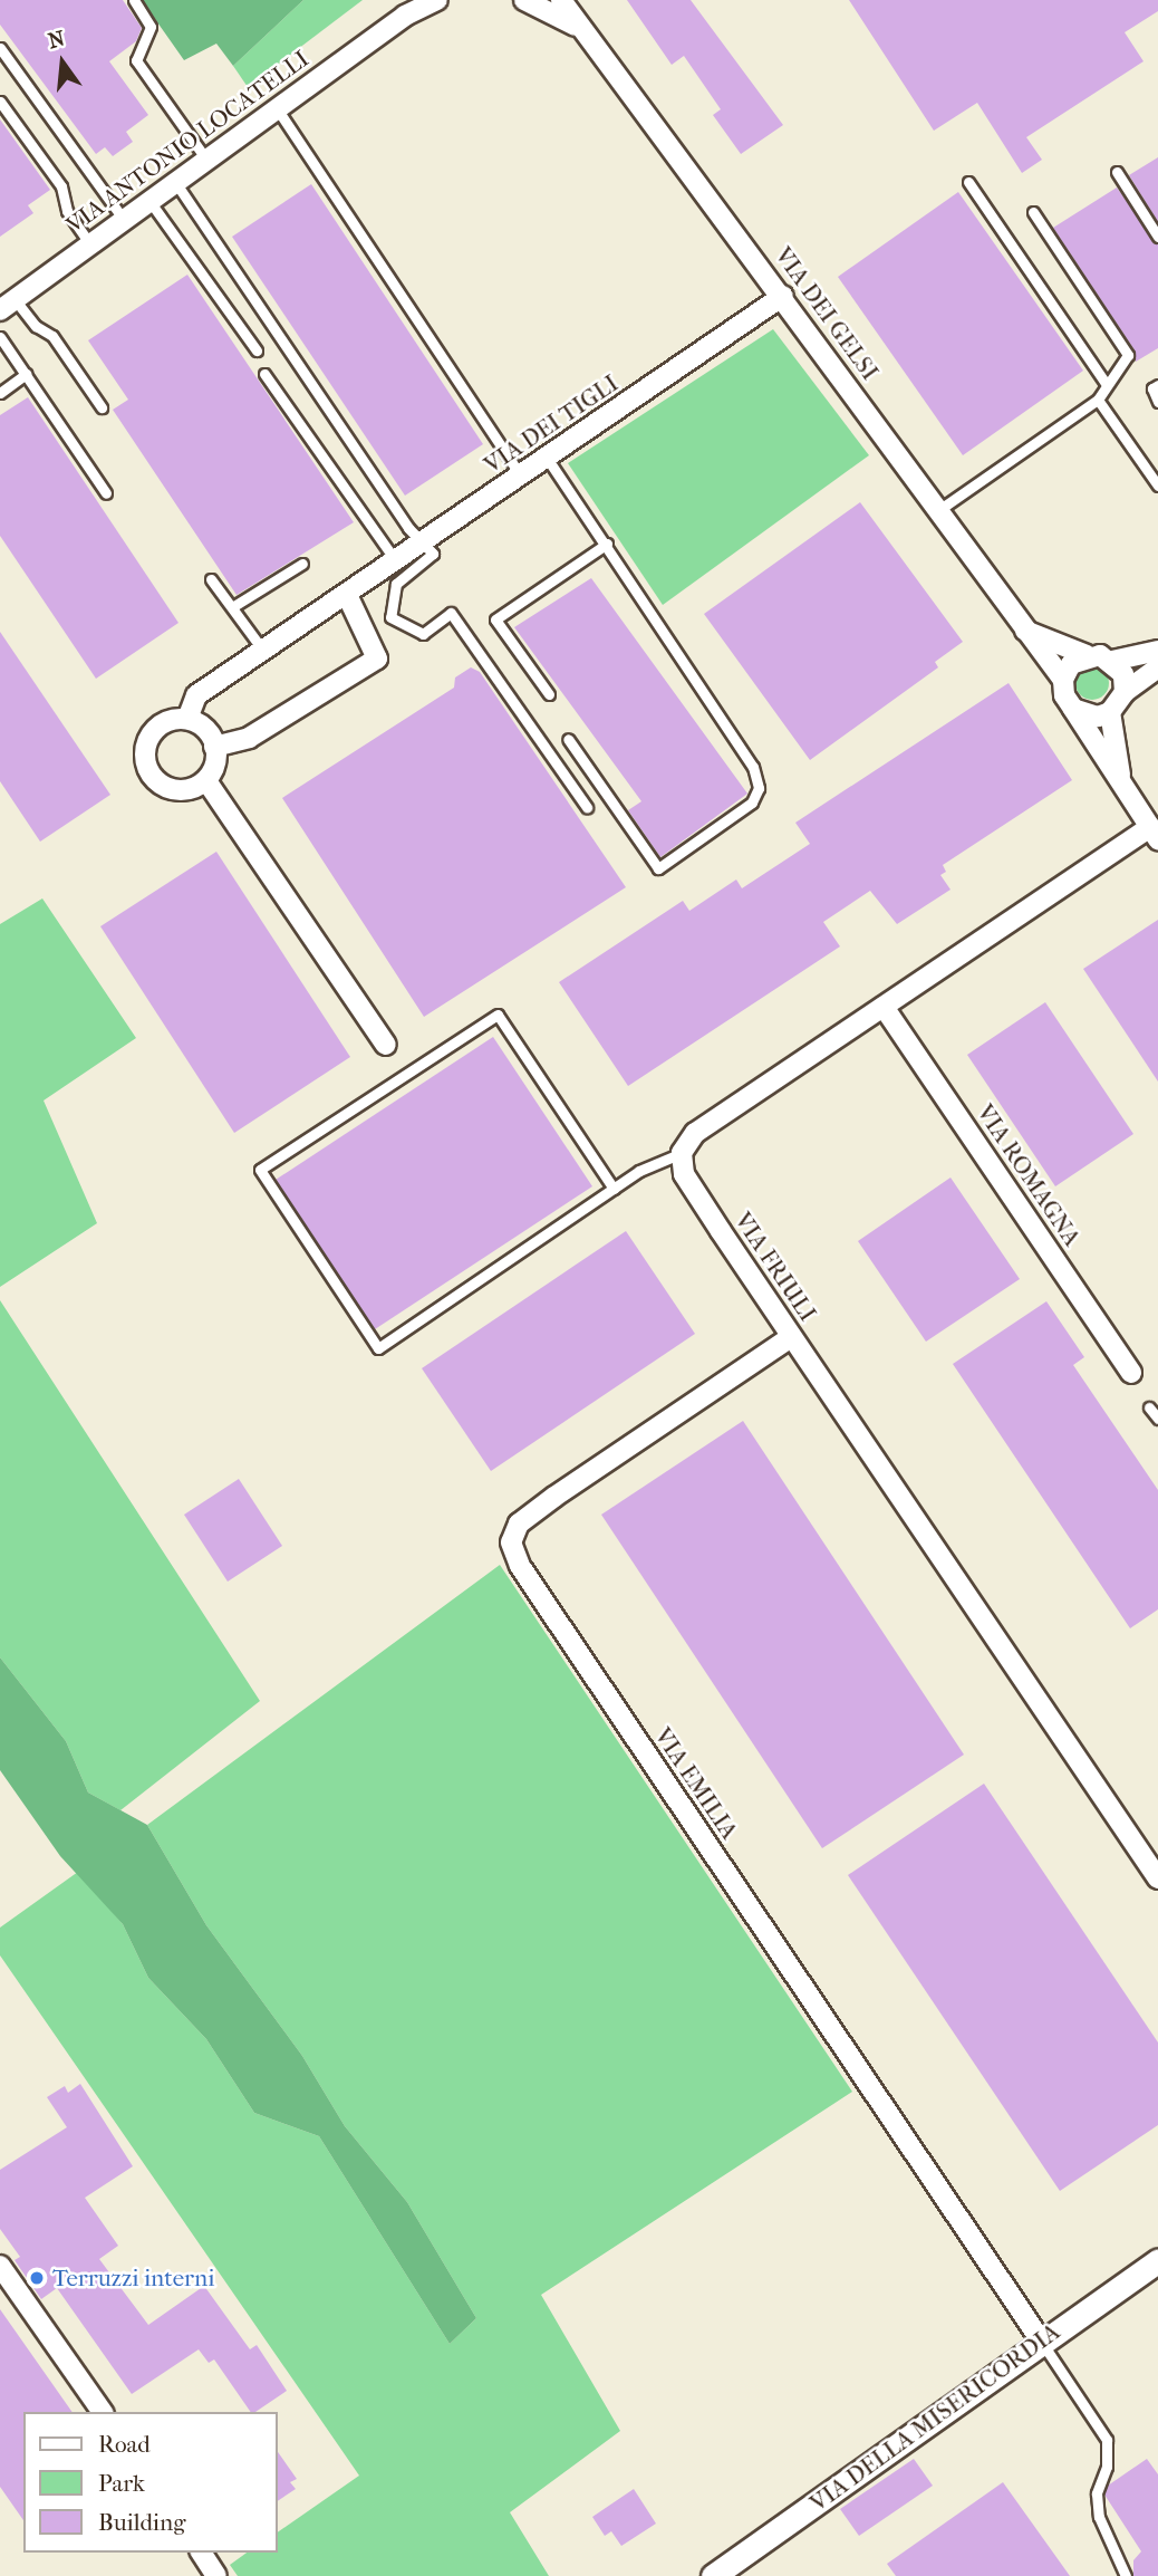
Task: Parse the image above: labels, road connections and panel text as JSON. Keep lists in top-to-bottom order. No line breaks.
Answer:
{"streets":{"street":["VIA ANTONIO LOCATELLI","VIA DEI GELSI","VIA DEI TIGLI","VIA ROMAGNA","VIA FRIULI","VIA EMILIA","VIA DELLA MISERICORDIA"]},"crossings":[["VIA DEI GELSI","VIA DEI TIGLI"],["VIA FRIULI","VIA EMILIA"],["VIA EMILIA","VIA DELLA MISERICORDIA"]],"places":["Terruzzi interni"],"legend":["Road","Park","Building"],"north":"top"}
